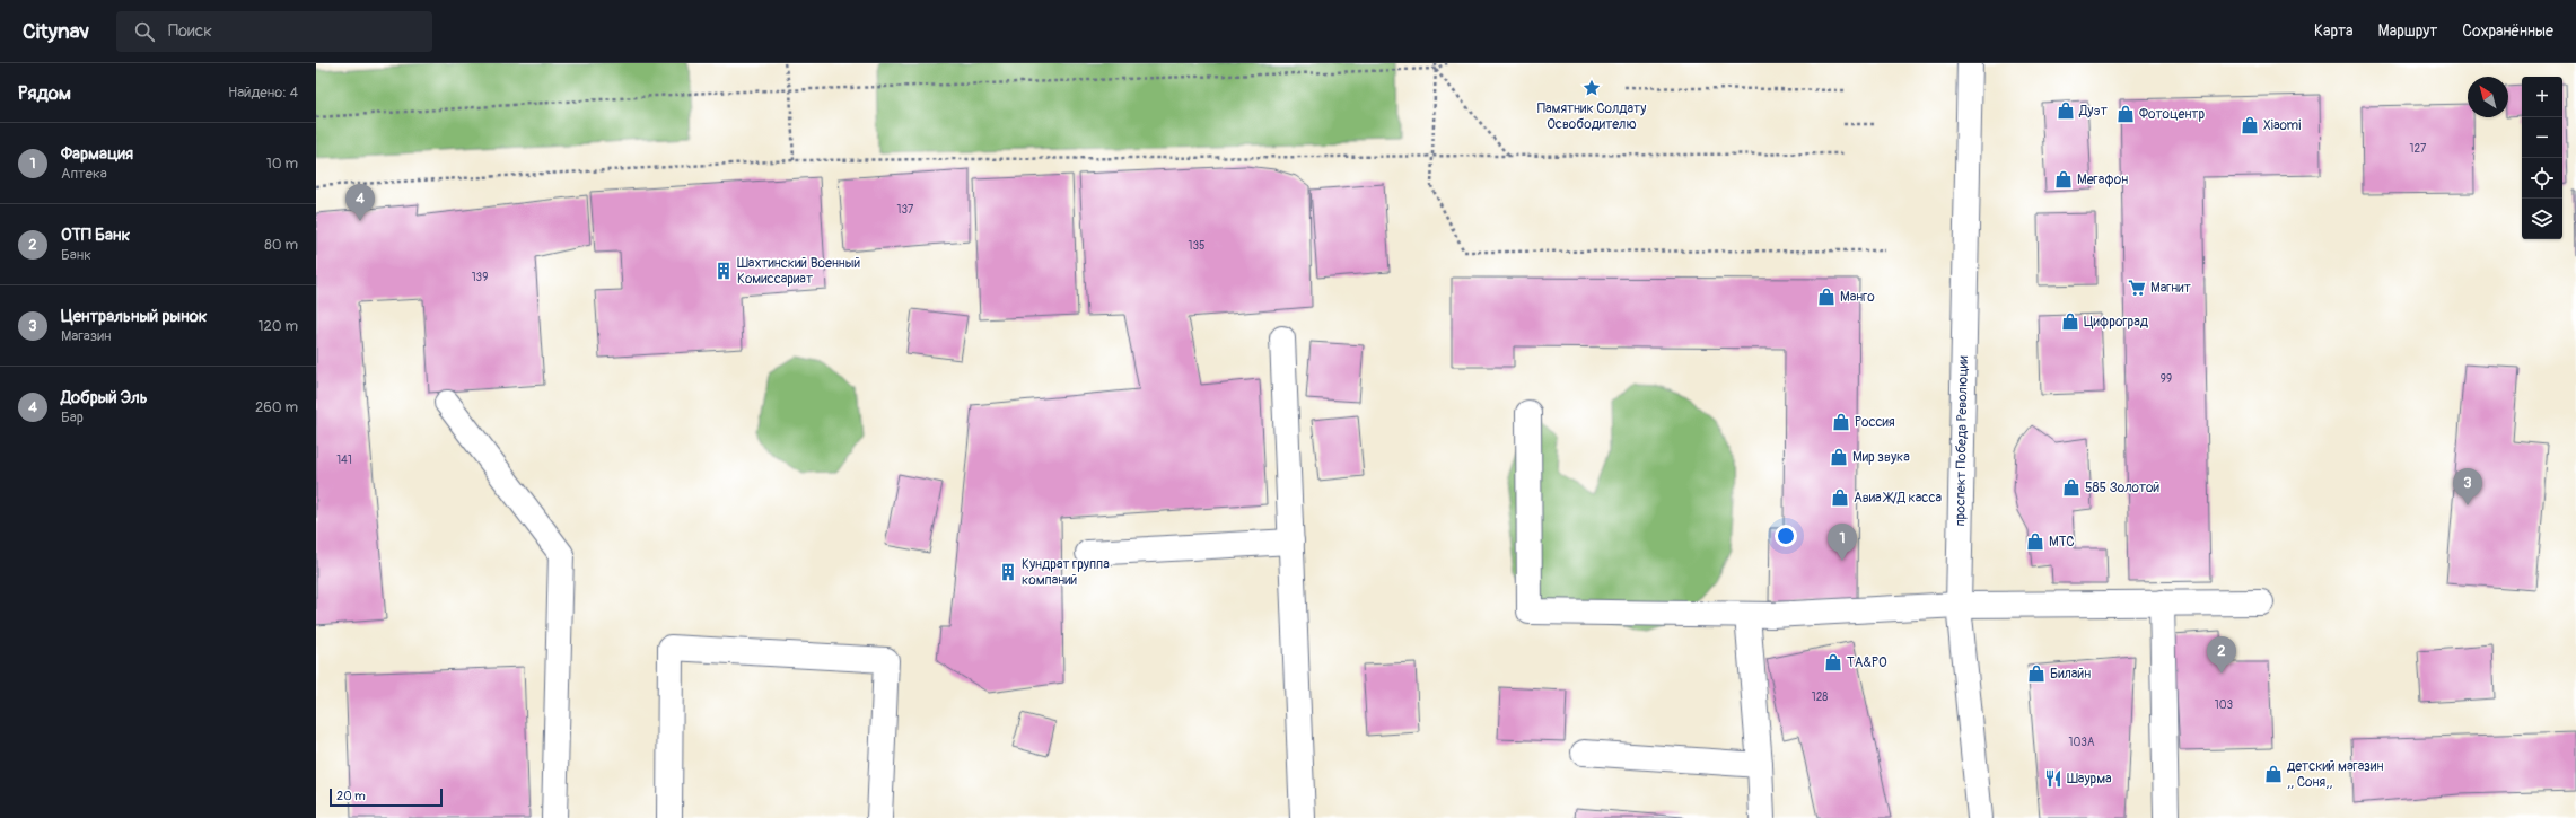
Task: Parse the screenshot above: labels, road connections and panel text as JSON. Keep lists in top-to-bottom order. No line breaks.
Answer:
{"streets":{"main road":["проспект Победа Революции"]},"places":{"place":["Памятник Солдату Освободителю"],"shop":["Дуэт","Фотоцентр","Xiaomi","Мегафон","Манго","Цифроград","Россия","Мир звука","585 Золотой","Авиа Ж/Д касса","МТС","ТА&РО","Билайн","детский магазин ,, Соня,,"],"building":["Шахтинский Военный Комиссариат","Кундрат группа компаний"],"supermarket":["Магнит"],"restaurant":["Шаурма"]},"house_numbers":["127","137","135","139","99","141","128","103","103А"],"scale_bar":"20 m","north":"top left","page":{"header":"Citynav","search":"Поиск","nav":["Карта","Маршрут","Сохранённые"],"heading":["Рядом","Найдено: 4"],"map_buttons":["+","−"],"list":[{"mark":"1","name":"Фармация","note":"Аптека","value":"10 m"},{"mark":"2","name":"ОТП Банк","note":"Банк","value":"80 m"},{"mark":"3","name":"Центральный рынок","note":"Магазин","value":"120 m"},{"mark":"4","name":"Добрый Эль","note":"Бар","value":"260 m"}],"pins":["4","3","1","2"],"scale":"20 m"}}
